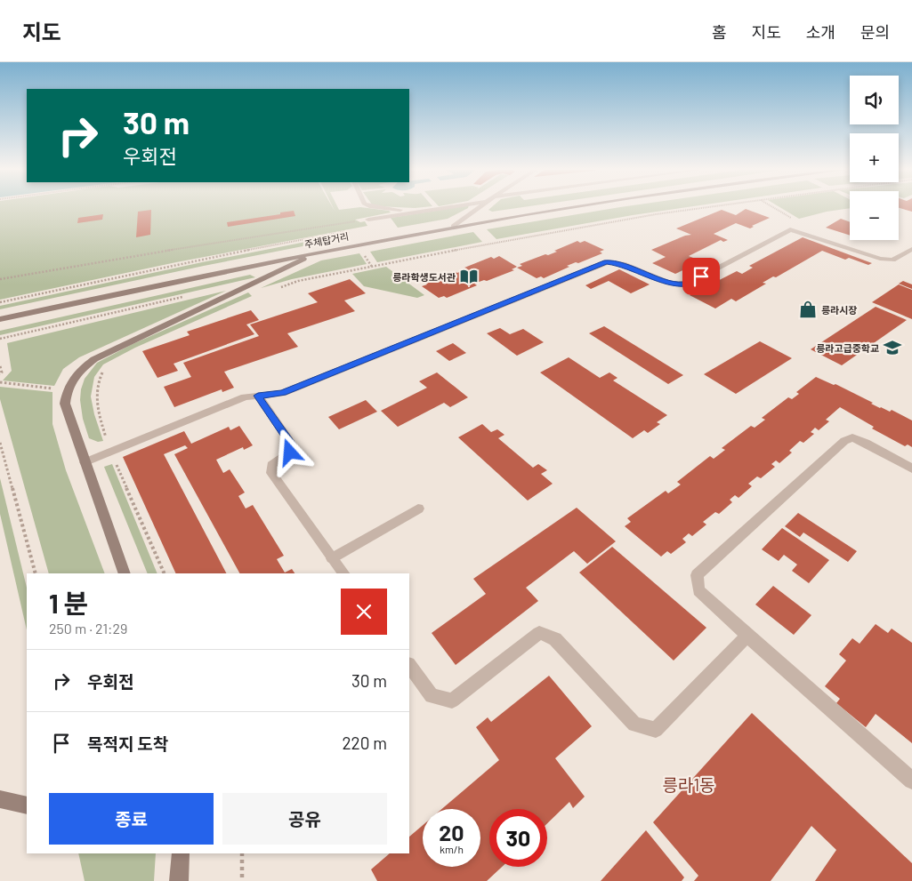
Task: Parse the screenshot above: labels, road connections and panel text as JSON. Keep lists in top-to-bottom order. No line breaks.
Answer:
{"streets":{"main road":["주체탑거리"]},"districts":["릉라1동"],"places":{"library":["릉라학생도서관"],"shop":["릉라시장"],"school or university":["릉라고급중학교"]},"page":{"header":"지도","nav":["홈","지도","소개","문의"],"map_buttons":["+","−"],"turn":["30 m","우회전"],"heading":["1 분","250 m · 21:29"],"list":[{"name":"우회전","value":"30 m"},{"name":"목적지 도착","value":"220 m"}],"buttons":["종료","공유"],"speed":"20 km/h","limit":"30"}}
